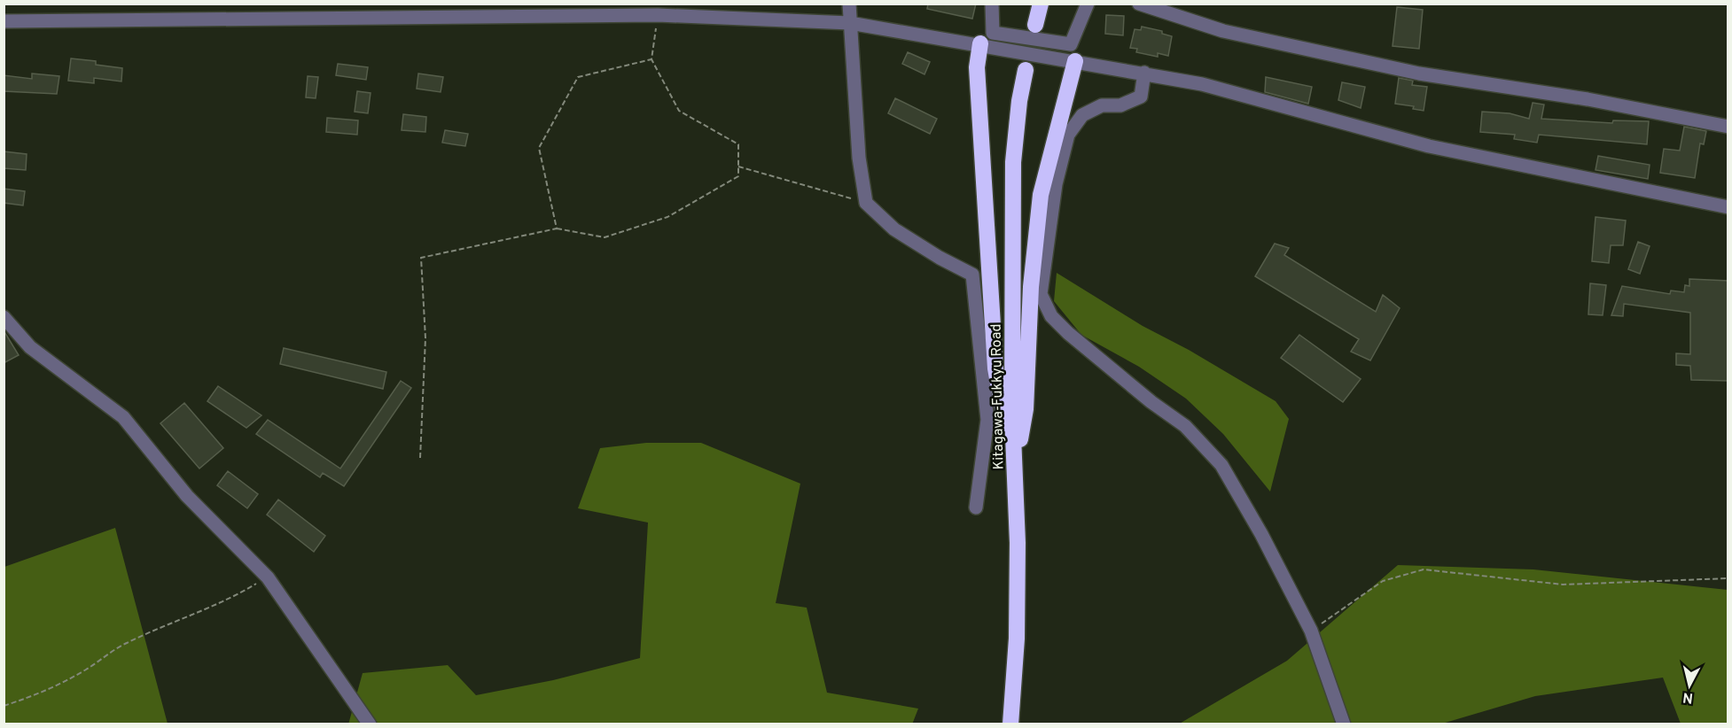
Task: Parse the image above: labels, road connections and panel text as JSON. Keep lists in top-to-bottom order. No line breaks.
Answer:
{"streets":{"highway":["Kitagawa-Fukkyu Road"]},"north":"bottom"}
